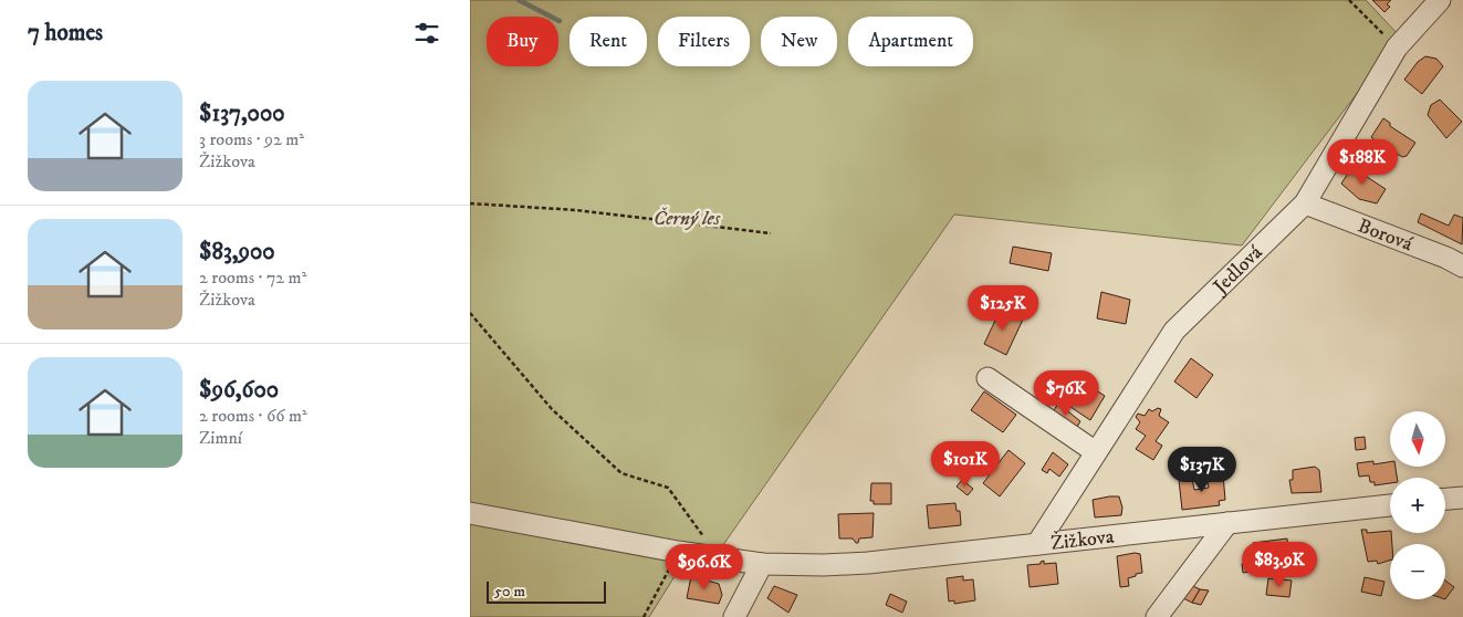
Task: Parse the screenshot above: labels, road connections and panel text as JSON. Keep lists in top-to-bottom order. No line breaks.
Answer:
{"streets":{"street":["Borová","Jedlová","Žižkova"]},"crossings":[["Borová","Jedlová"],["Jedlová","Žižkova"]],"parks":["Černý les"],"scale_bar":"50 m","north":"bottom","page":{"heading":"7 homes","chip":["Buy","Rent","Filters","New","Apartment"],"list":[{"name":"$137,000","note":"3 rooms · 92 m² · Žižkova"},{"name":"$83,900","note":"2 rooms · 72 m² · Žižkova"},{"name":"$96,600","note":"2 rooms · 66 m² · Zimní"}],"price":["$188K","$125K","$76K","$101K","$137K","$83.9K","$96.6K"],"map_buttons":["+","−"],"scale":"50 m"}}
